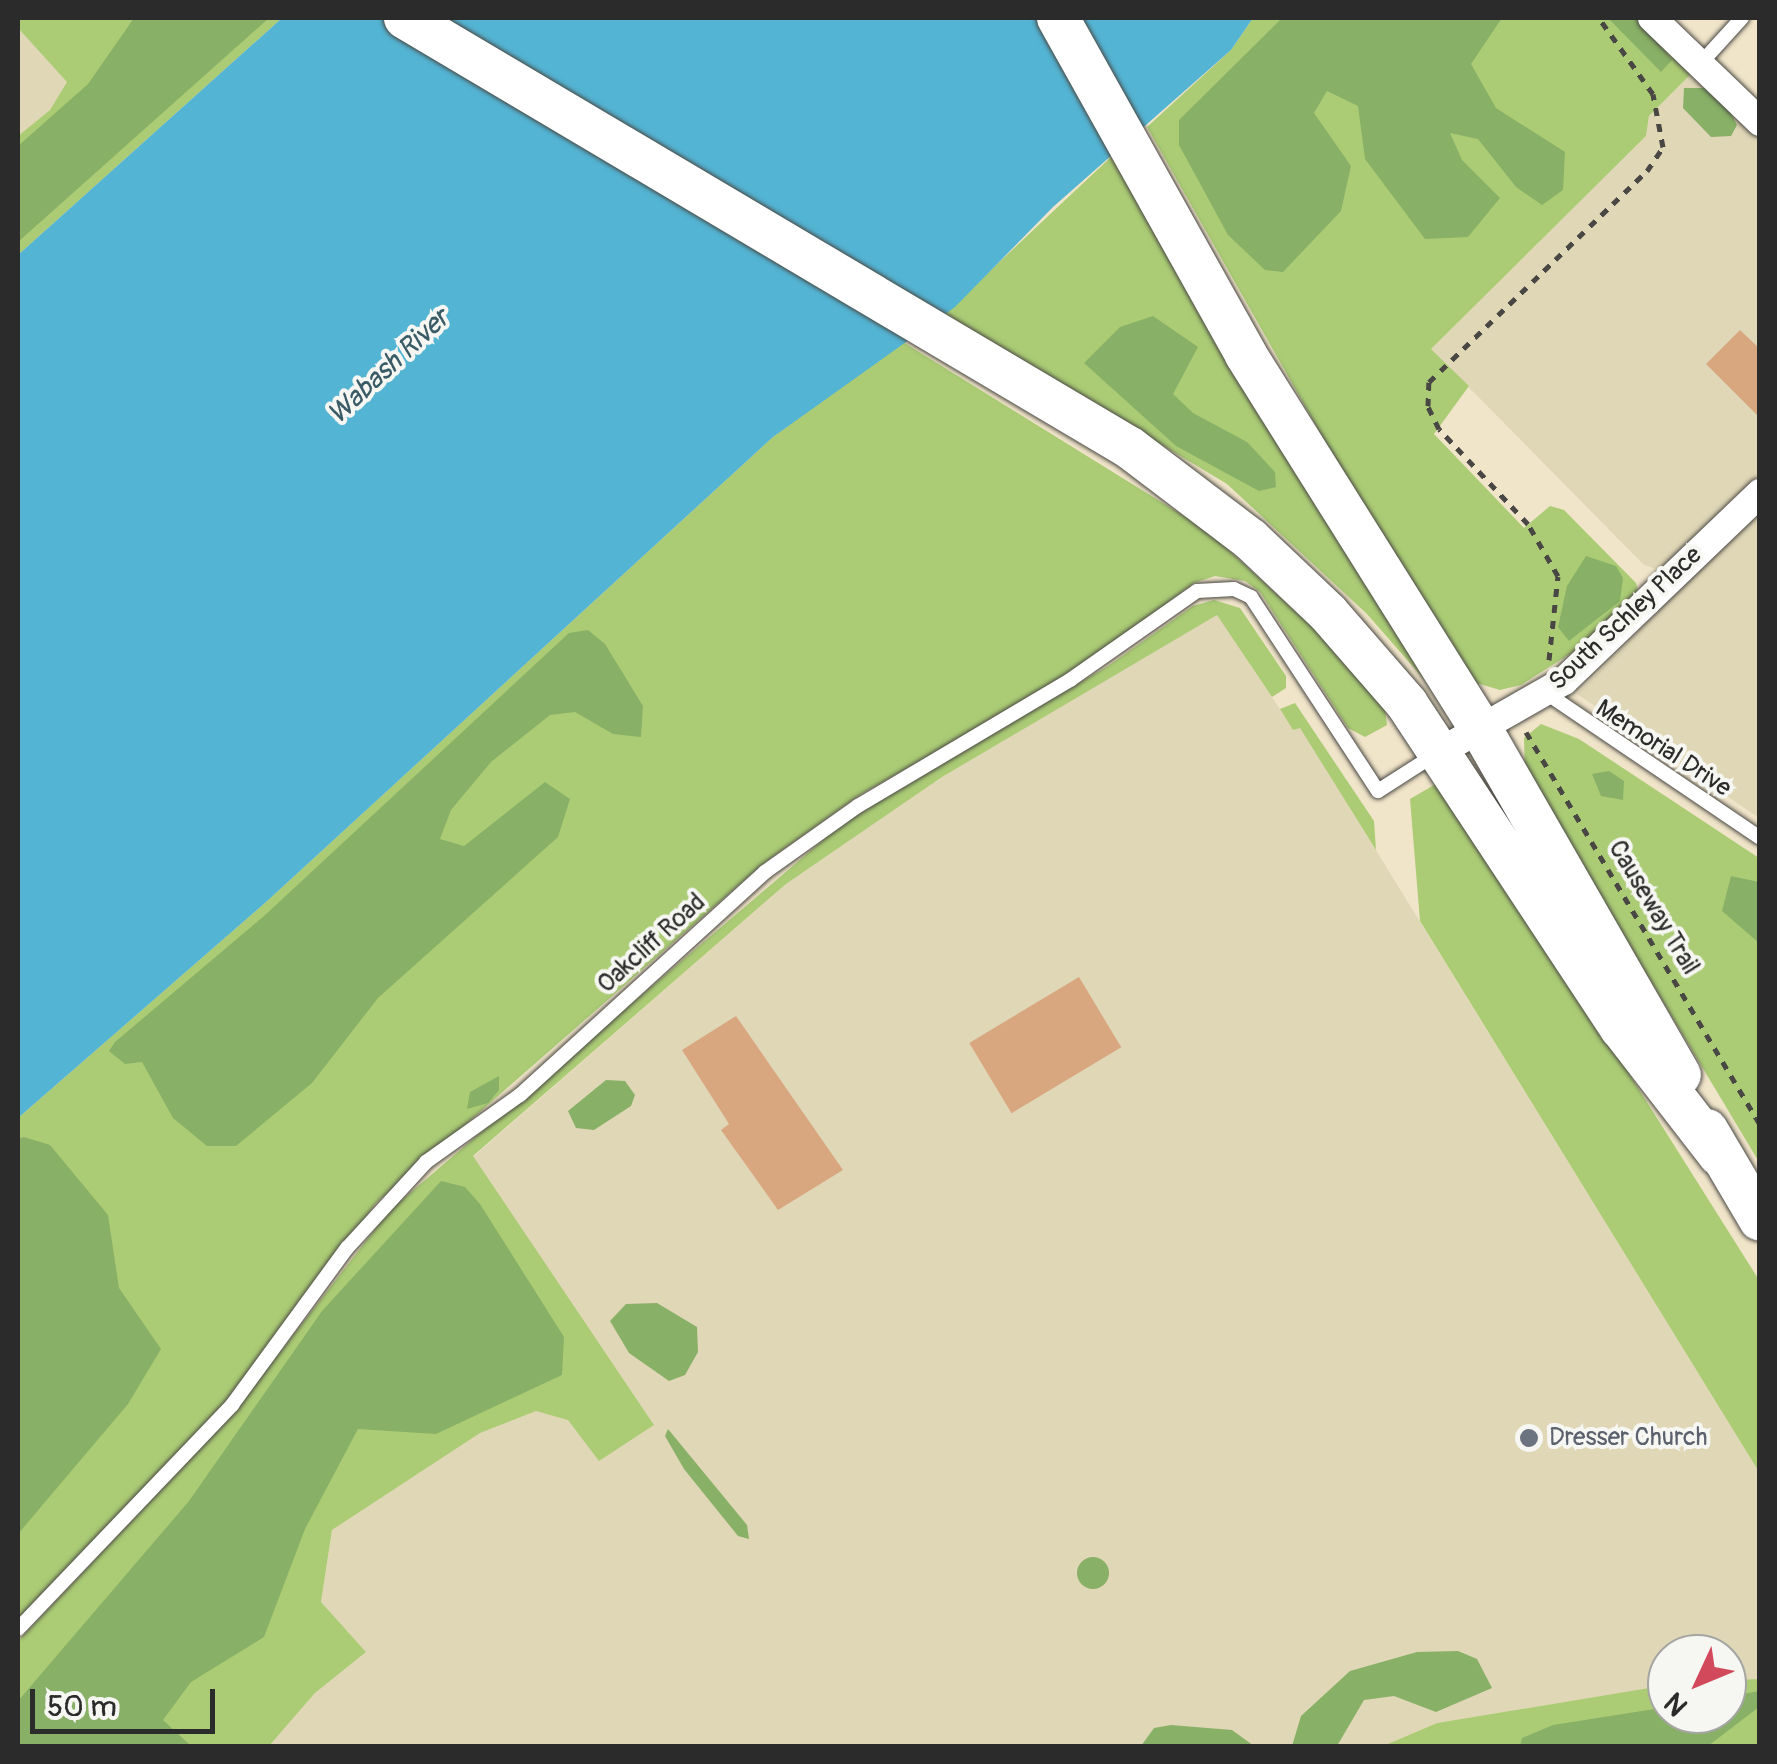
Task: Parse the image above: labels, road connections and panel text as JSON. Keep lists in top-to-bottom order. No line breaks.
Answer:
{"streets":{"street":["South Schley Place"],"lane":["Memorial Drive","Oakcliff Road"],"path":["Causeway Trail"]},"crossings":[["South Schley Place","Memorial Drive"],["South Schley Place","Causeway Trail"],["South Schley Place","Oakcliff Road"]],"water":["Wabash River"],"places":["Dresser Church"],"scale_bar":"50 m","north":"bottom left"}
